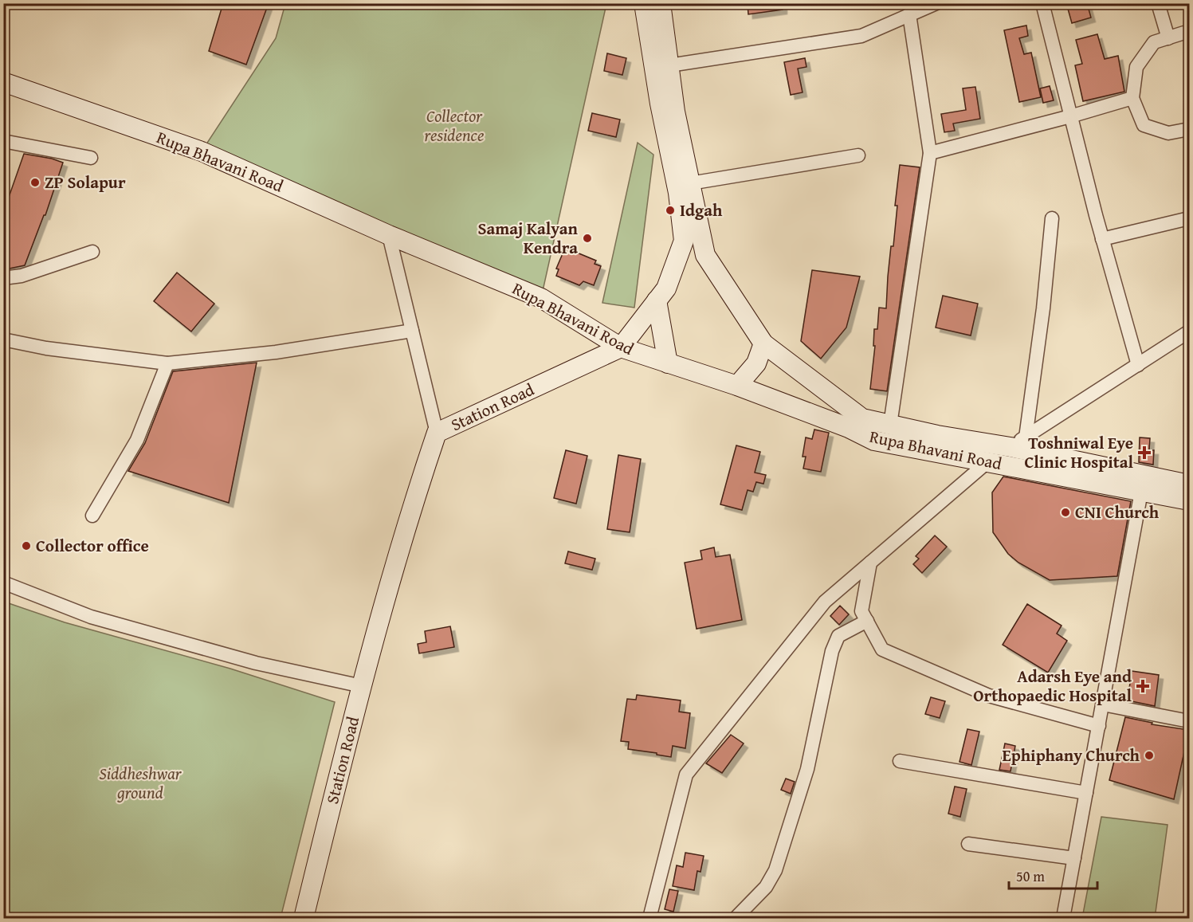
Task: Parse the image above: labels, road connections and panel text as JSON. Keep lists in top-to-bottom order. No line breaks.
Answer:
{"streets":{"main road":["Rupa Bhavani Road","Station Road"]},"crossings":[["Rupa Bhavani Road","Station Road"]],"parks":["Collector residence","Siddheshwar ground"],"places":{"other":["ZP Solapur","Idgah","Samaj Kalyan Kendra","CNI Church","Collector office","Ephiphany Church"],"health":["Toshniwal Eye Clinic Hospital","Adarsh Eye and Orthopaedic Hospital"]},"scale_bar":"50 m"}
